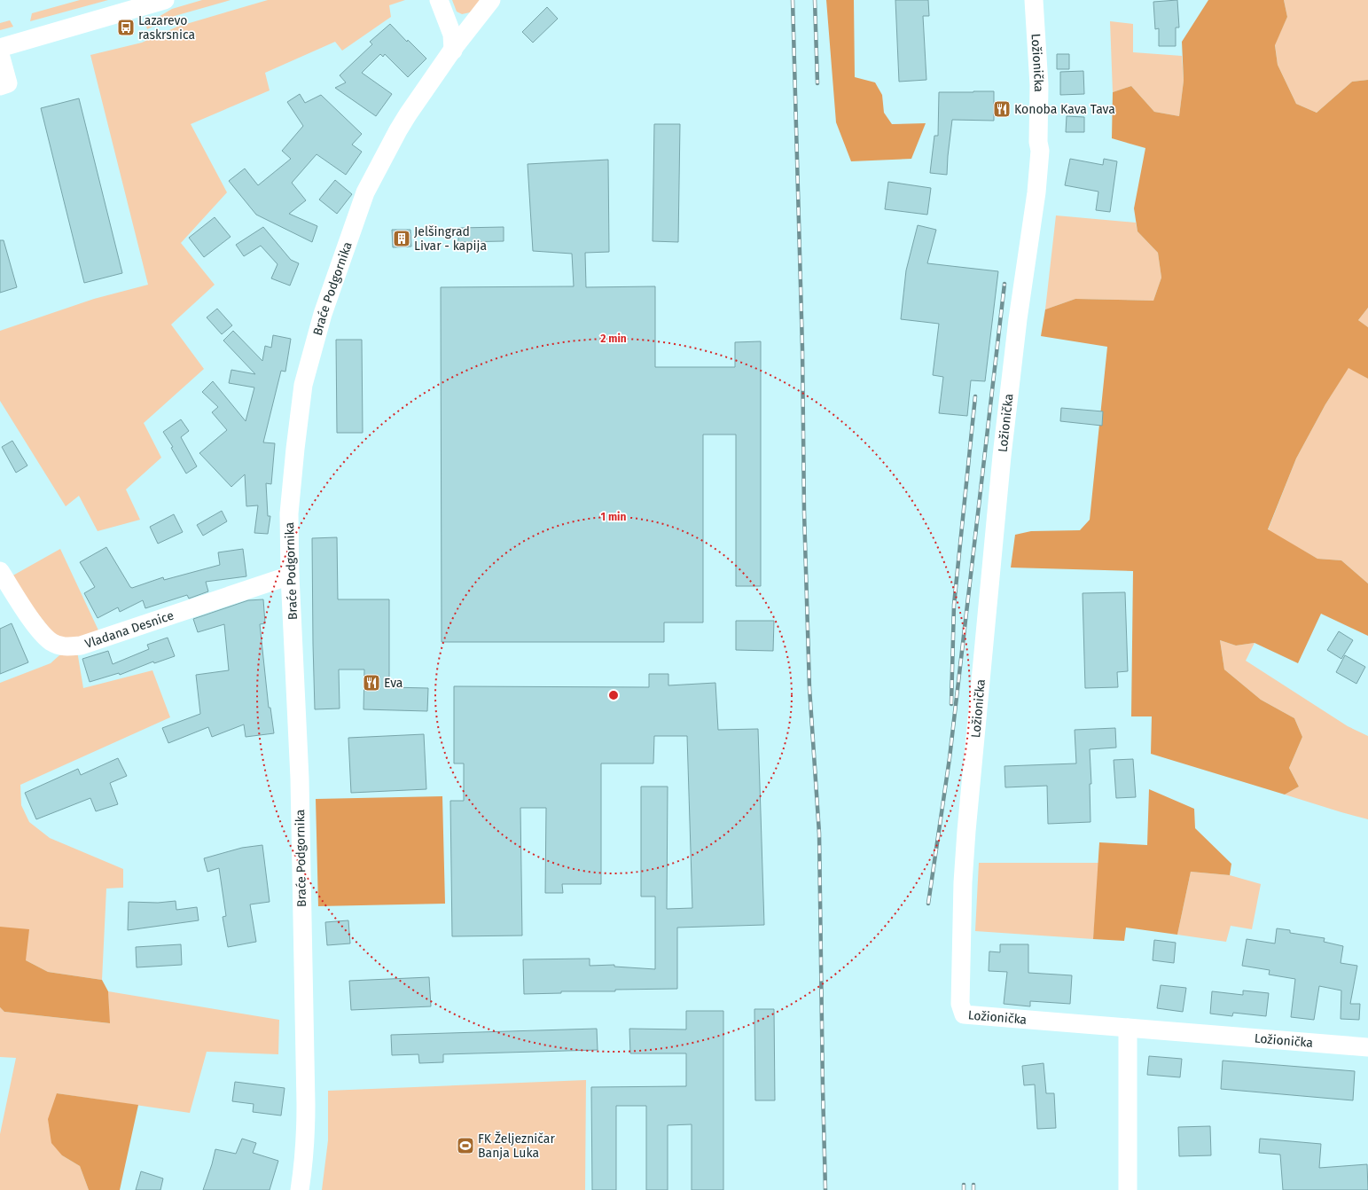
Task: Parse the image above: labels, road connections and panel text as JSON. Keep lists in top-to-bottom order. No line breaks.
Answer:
{"streets":{"street":["Ložionička","Braće Podgornika","Vladana Desnice"]},"crossings":[["Braće Podgornika","Vladana Desnice"]],"places":{"bus stop":["Lazarevo raskrsnica"],"restaurant":["Konoba Kava Tava","Eva"],"building":["Jelšingrad Livar - kapija"],"sports":["FK Željezničar Banja Luka"]},"rings":["2 min","1 min"]}
